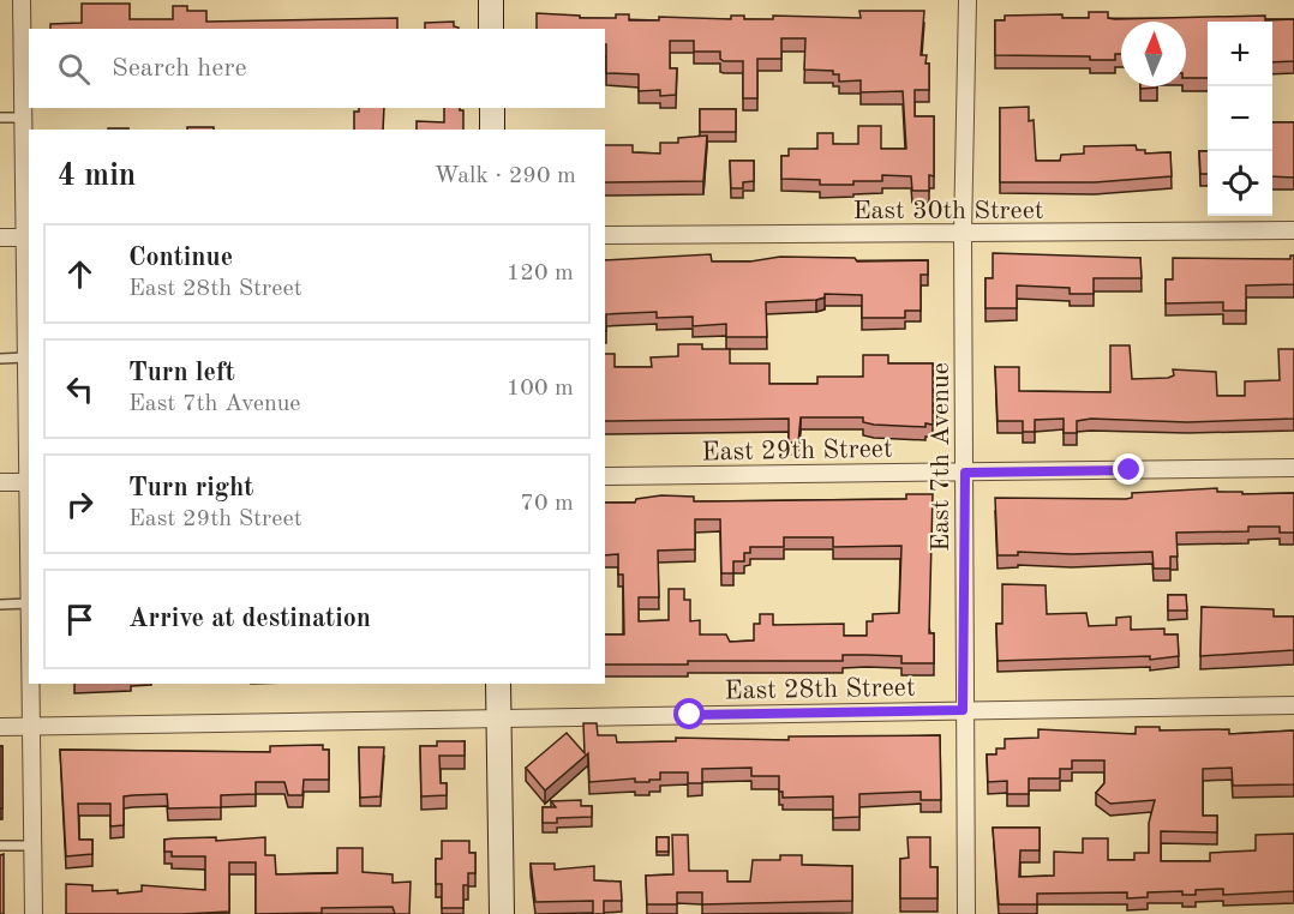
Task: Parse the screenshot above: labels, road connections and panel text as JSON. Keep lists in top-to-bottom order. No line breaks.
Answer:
{"streets":{"street":["East 30th Street","East 29th Street","East 7th Avenue","East 28th Street"]},"crossings":[["East 30th Street","East 7th Avenue"],["East 29th Street","East 7th Avenue"],["East 7th Avenue","East 28th Street"]],"north":"top","page":{"map_buttons":["+","−"],"search":"Search here","heading":["4 min","Walk · 290 m"],"list":[["Continue","East 28th Street","120 m"],["Turn left","East 7th Avenue","100 m"],["Turn right","East 29th Street","70 m"],"Arrive at destination"]}}
